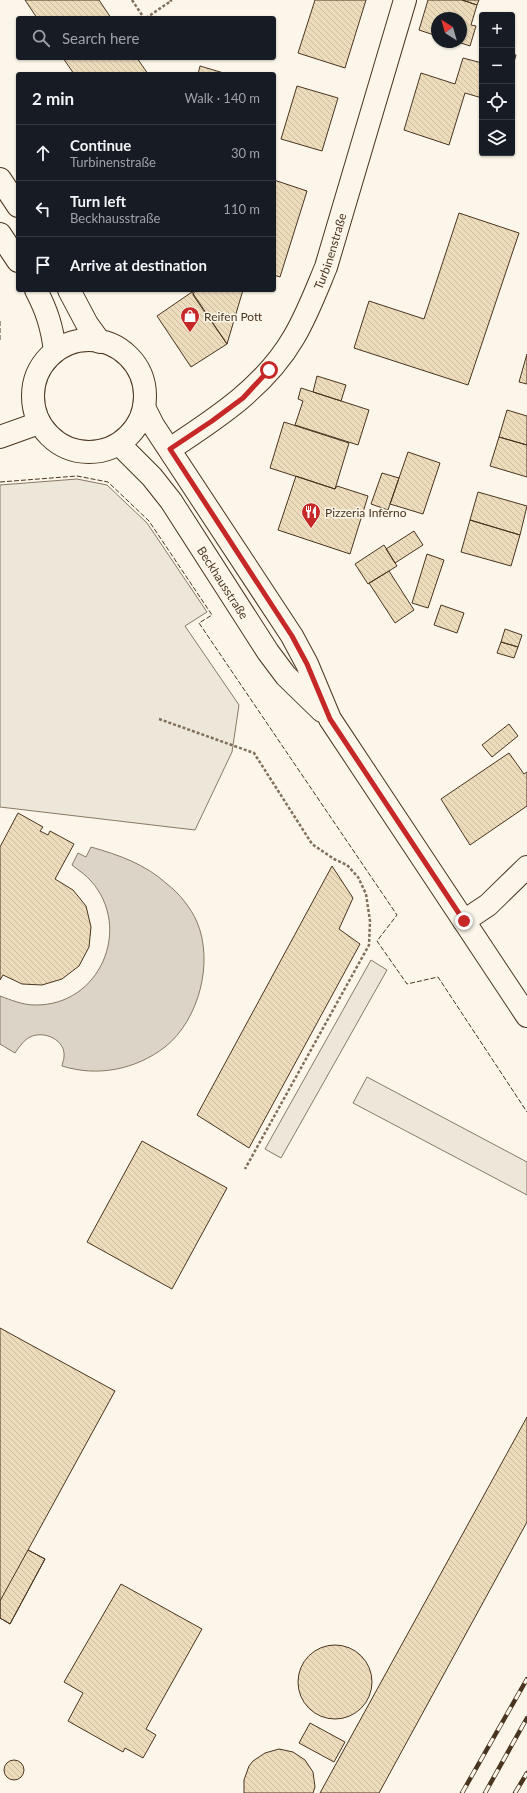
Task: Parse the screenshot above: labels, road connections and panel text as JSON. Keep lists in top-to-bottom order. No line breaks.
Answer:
{"streets":{"main road":["Turbinenstraße","Beckhausstraße"]},"crossings":[["Turbinenstraße","Beckhausstraße"]],"places":{"shop":["Reifen Pott"],"restaurant":["Pizzeria Inferno"]},"north":"top left","page":{"map_buttons":["+","−"],"search":"Search here","heading":["2 min","Walk · 140 m"],"list":[["Continue","Turbinenstraße","30 m"],["Turn left","Beckhausstraße","110 m"],"Arrive at destination"]}}
